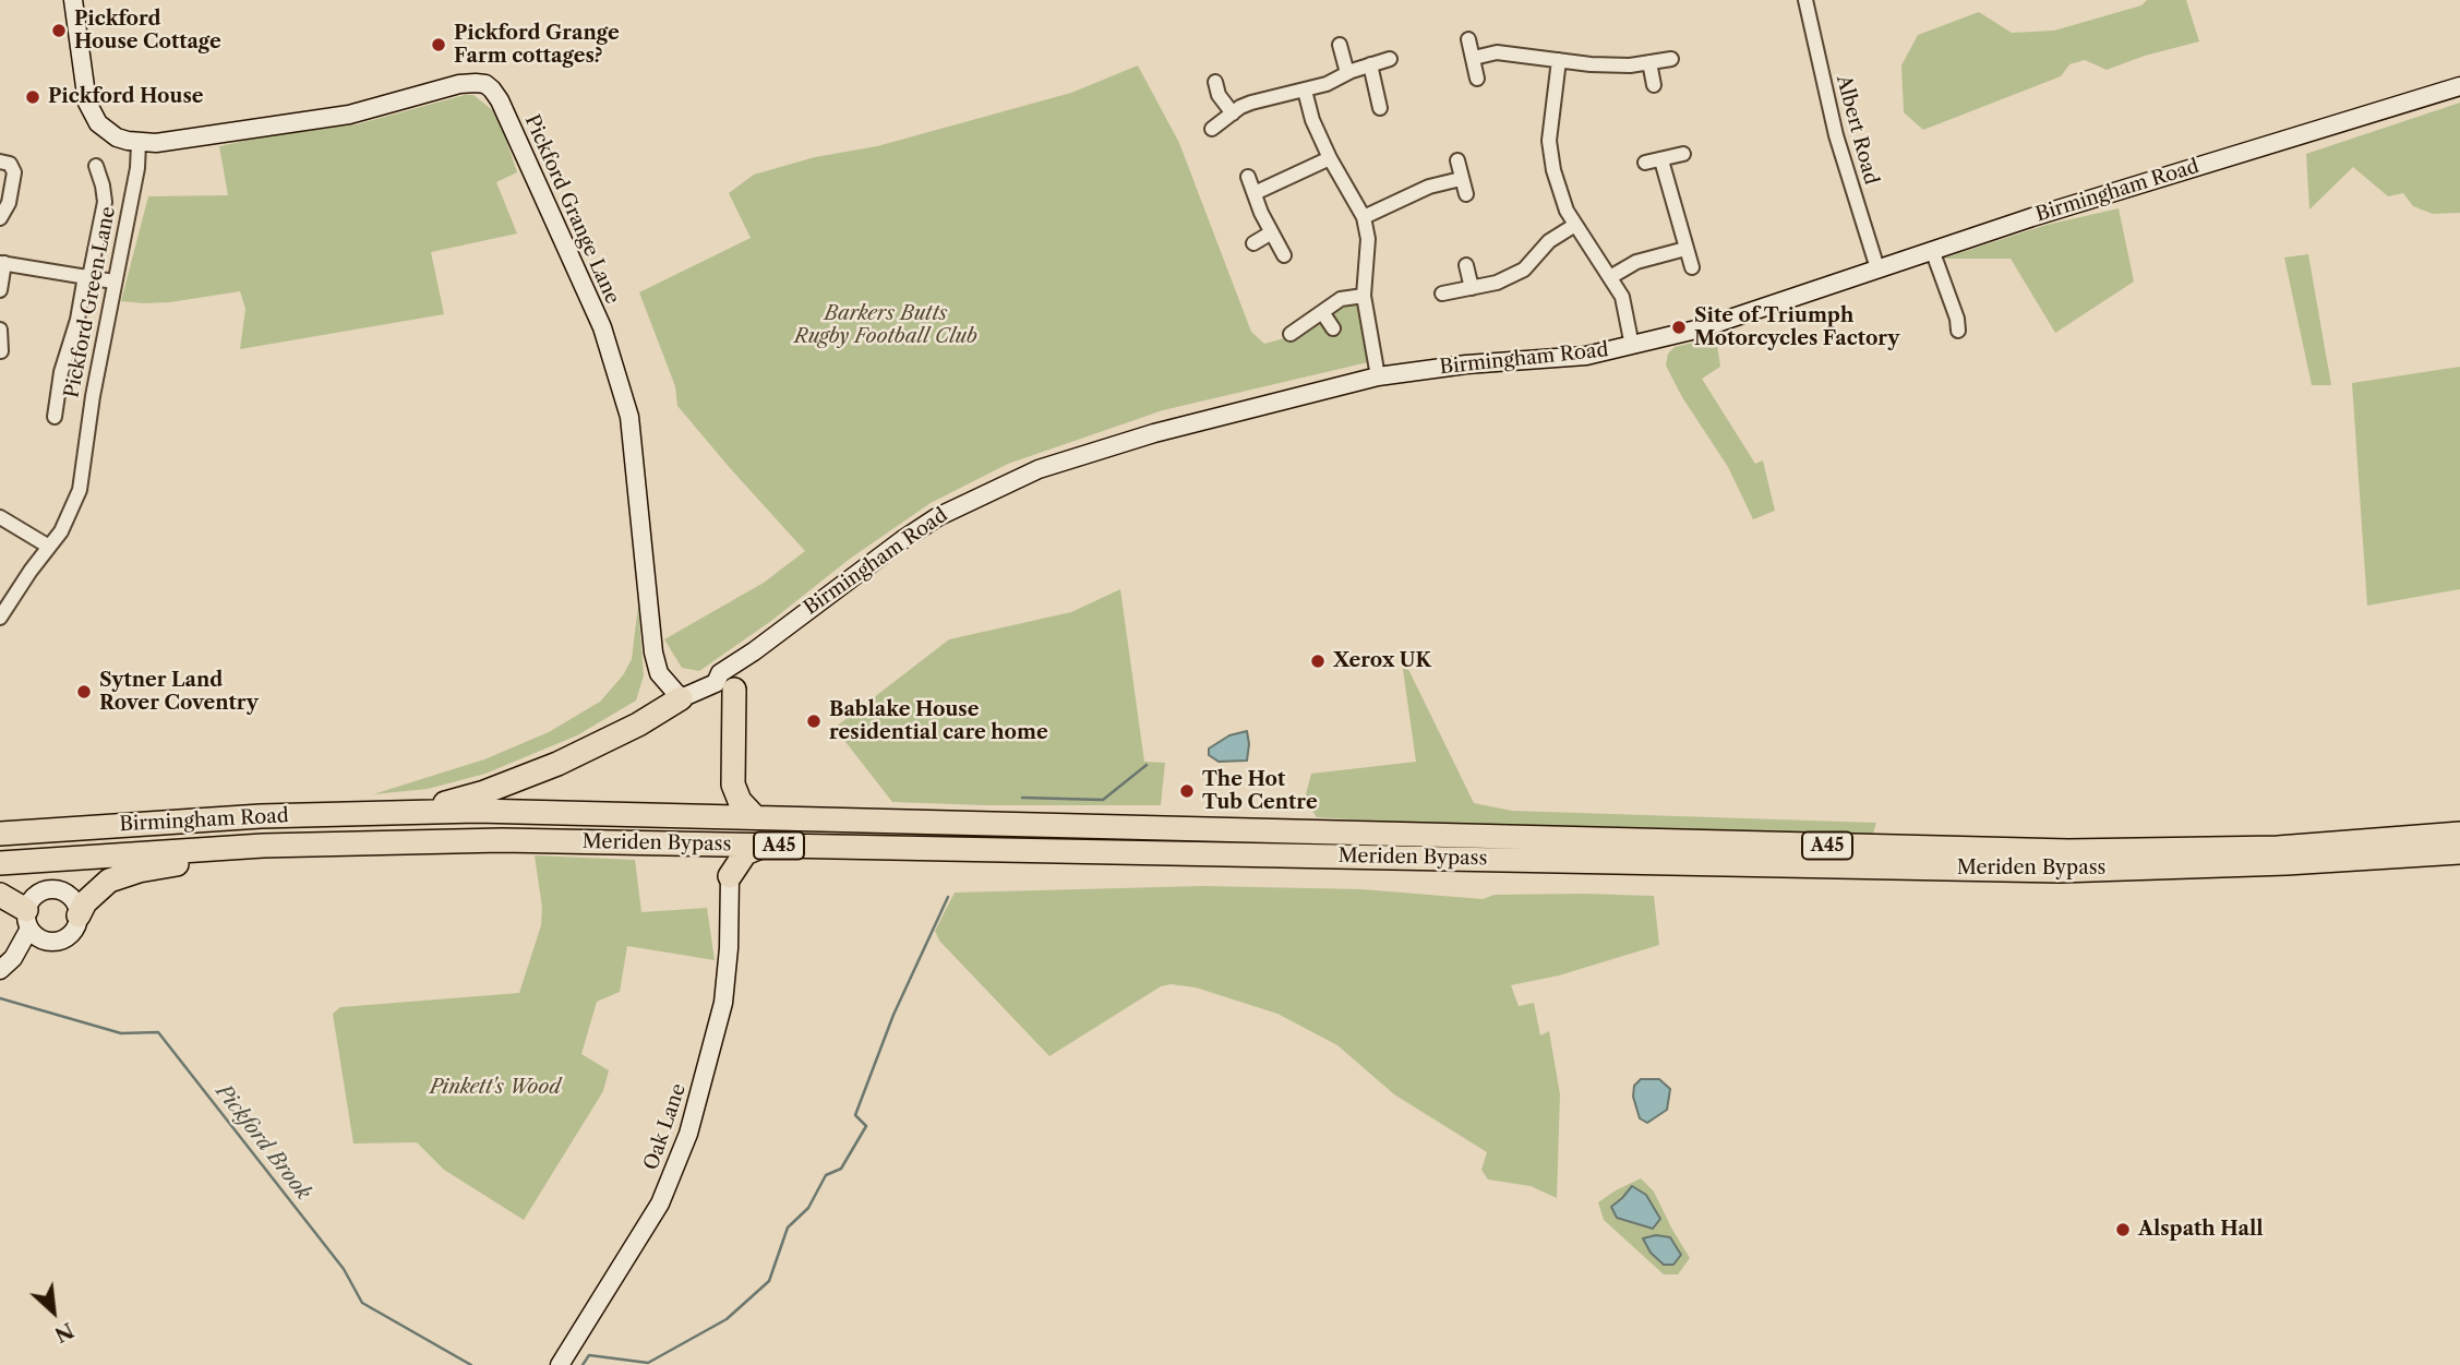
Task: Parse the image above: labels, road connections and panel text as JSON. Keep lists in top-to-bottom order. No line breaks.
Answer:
{"streets":{"highway":["Birmingham Road","Meriden Bypass","A45"],"street":["Albert Road","Pickford Grange Lane","Pickford Green Lane","Oak Lane"]},"crossings":[["Albert Road","Birmingham Road"],["Birmingham Road","Pickford Grange Lane"],["Birmingham Road","Meriden Bypass"],["Birmingham Road","A45"],["Pickford Grange Lane","Pickford Green Lane"],["Pickford Grange Lane","A45"],["Meriden Bypass","A45"]],"water":["Pickford Brook"],"parks":["Barkers Butts Rugby Football Club","Pinkett's Wood"],"places":["Pickford House Cottage","Pickford Grange Farm cottages?","Pickford House","Site of Triumph Motorcycles Factory","Xerox UK","Sytner Land Rover Coventry","Bablake House residential care home","The Hot Tub Centre","Alspath Hall"],"north":"bottom right"}
